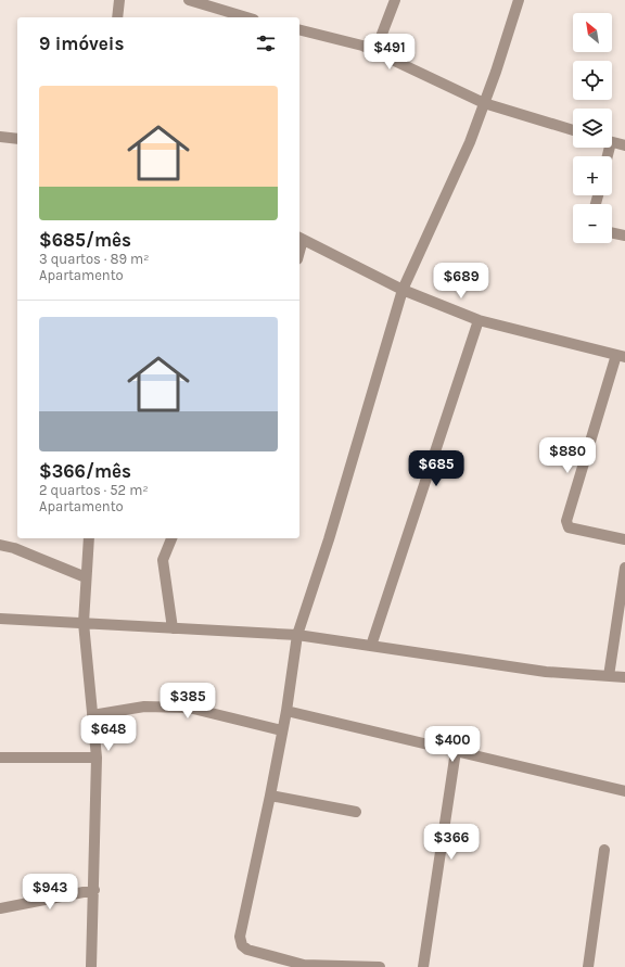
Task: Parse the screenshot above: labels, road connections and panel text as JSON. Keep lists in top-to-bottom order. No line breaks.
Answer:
{"north":"top left","page":{"map_buttons":["+","−"],"heading":"9 imóveis","price":["$491","$689","$880","$685","$385","$648","$400","$366","$943"],"list":[{"name":"$685/mês","note":"3 quartos · 89 m² · Apartamento"},{"name":"$366/mês","note":"2 quartos · 52 m² · Apartamento"}]}}
